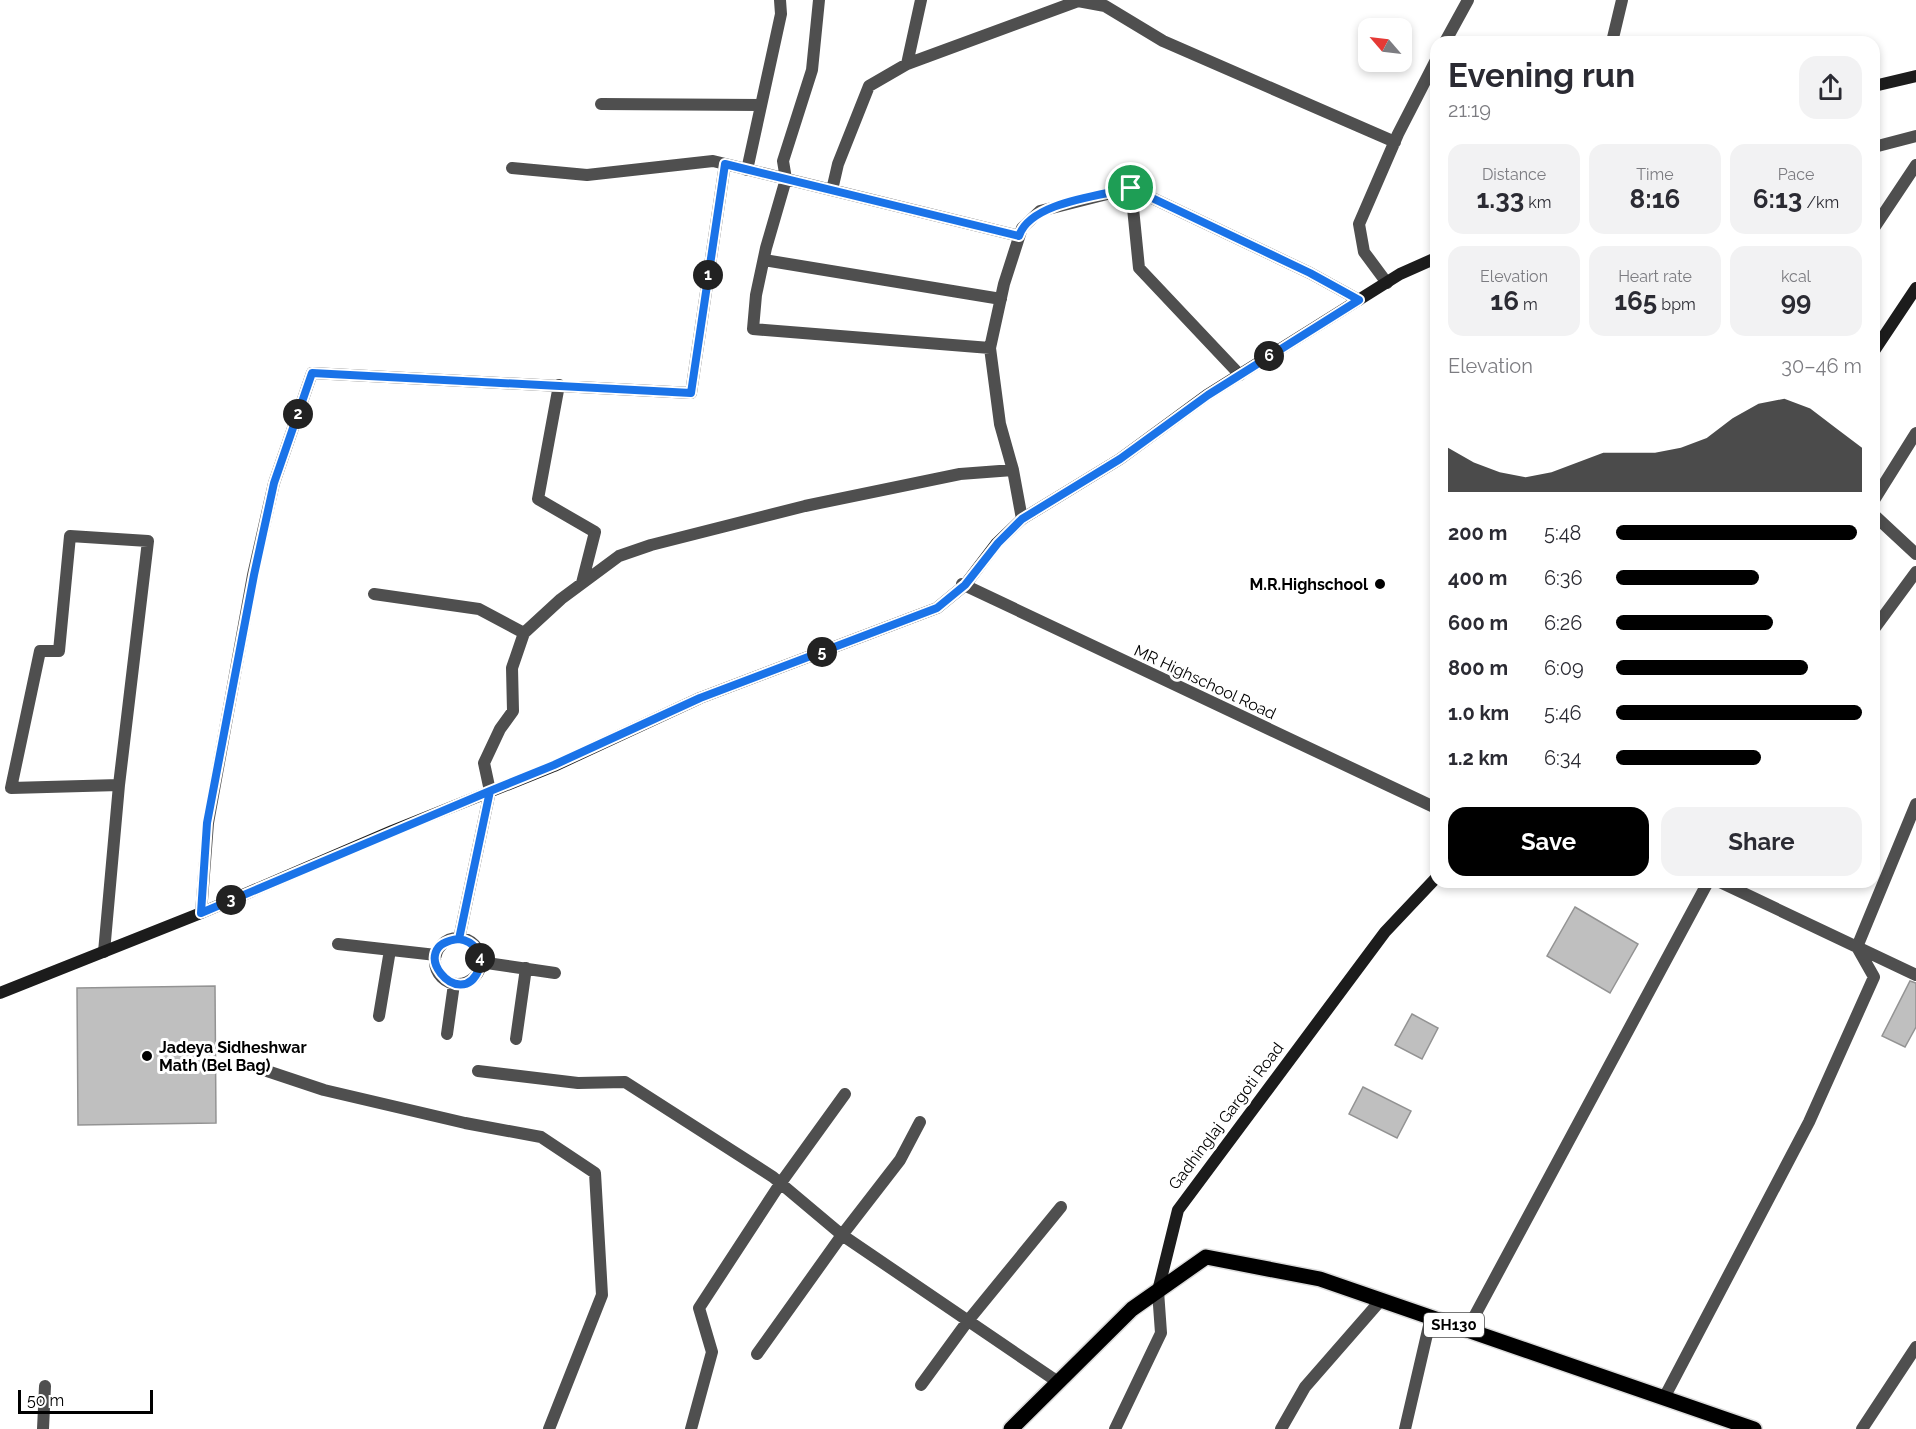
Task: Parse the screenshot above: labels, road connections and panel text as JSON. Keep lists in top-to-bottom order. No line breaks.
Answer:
{"streets":{"main road":["SH130"],"street":["MR Highschool Road","Gadhinglaj Gargoti Road"]},"crossings":[["Gadhinglaj Gargoti Road","SH130"]],"places":["M.R.Highschool","Jadeya Sidheshwar Math (Bel Bag)"],"scale_bar":"50 m","north":"top left","page":{"heading":["Evening run","21:19"],"stats":[["Distance","1.33 km"],["Time","8:16"],["Pace","6:13 /km"],["Elevation","16 m"],["Heart rate","165 bpm"],["kcal","99"]],"pins":["1","6","2","5","3","4"],"chart":["Elevation","30–46 m"],"list":[{"name":"200 m","note":"5:48"},{"name":"400 m","note":"6:36"},{"name":"600 m","note":"6:26"},{"name":"800 m","note":"6:09"},{"name":"1.0 km","note":"5:46"},{"name":"1.2 km","note":"6:34"}],"buttons":["Save","Share"],"scale":"50 m"}}
